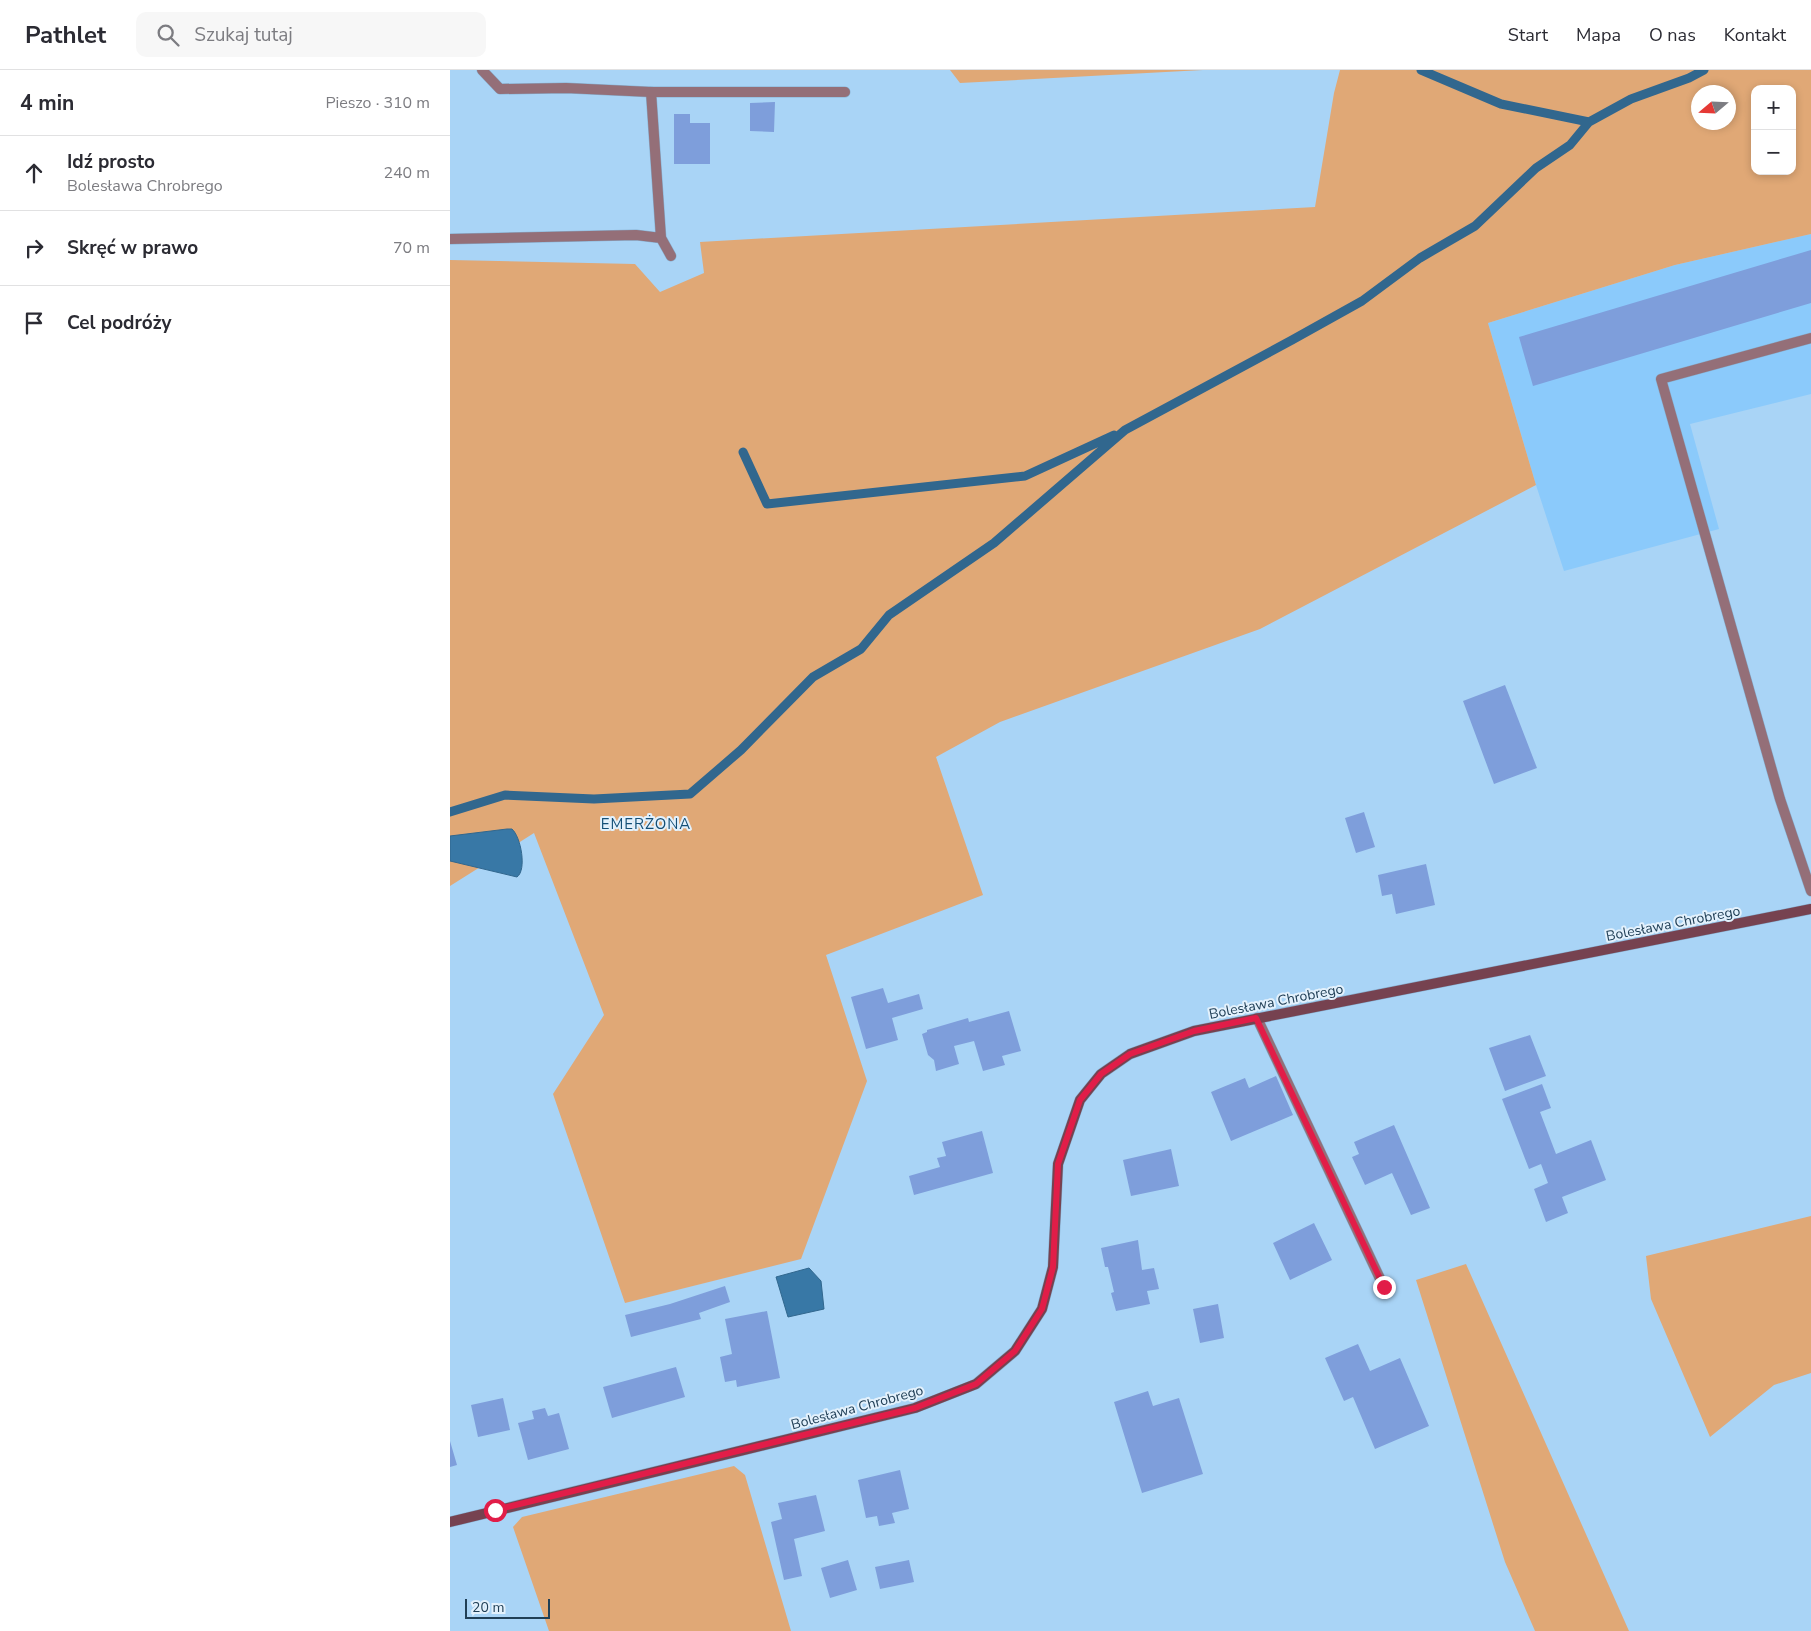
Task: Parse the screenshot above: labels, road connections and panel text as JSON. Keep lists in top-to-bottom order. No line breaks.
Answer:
{"streets":{"street":["Bolesława Chrobrego"]},"districts":["EMERŻONA"],"scale_bar":"20 m","north":"left","page":{"header":"Pathlet","search":"Szukaj tutaj","nav":["Start","Mapa","O nas","Kontakt"],"heading":["4 min","Pieszo · 310 m"],"map_buttons":["+","−"],"list":[["Idź prosto","Bolesława Chrobrego","240 m"],["Skręć w prawo","70 m"],"Cel podróży"],"scale":"20 m"}}
